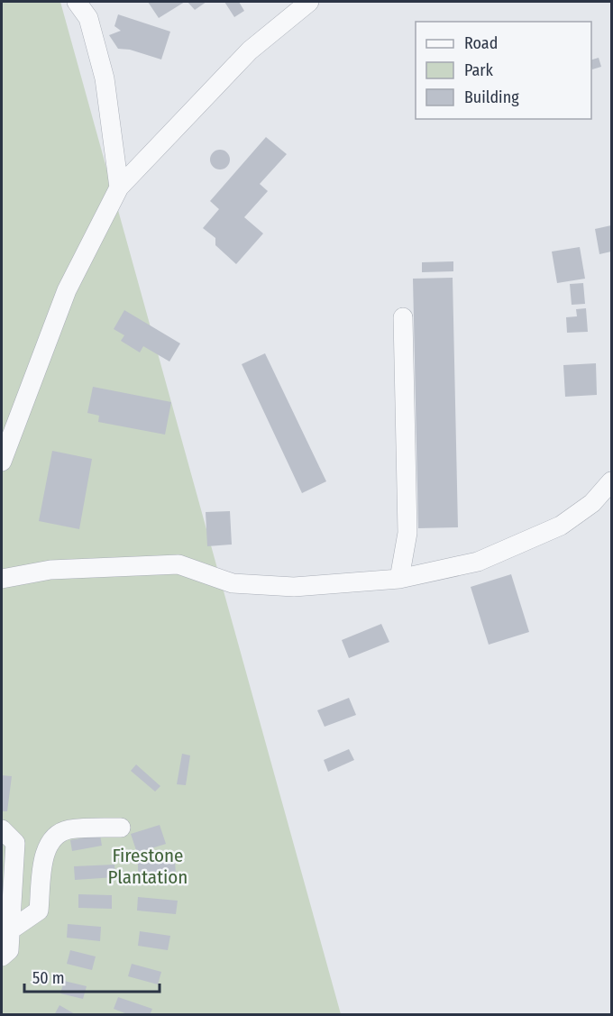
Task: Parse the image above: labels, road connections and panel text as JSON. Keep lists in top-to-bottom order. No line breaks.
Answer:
{"parks":["Firestone Plantation"],"legend":["Road","Park","Building"],"scale_bar":"50 m"}
